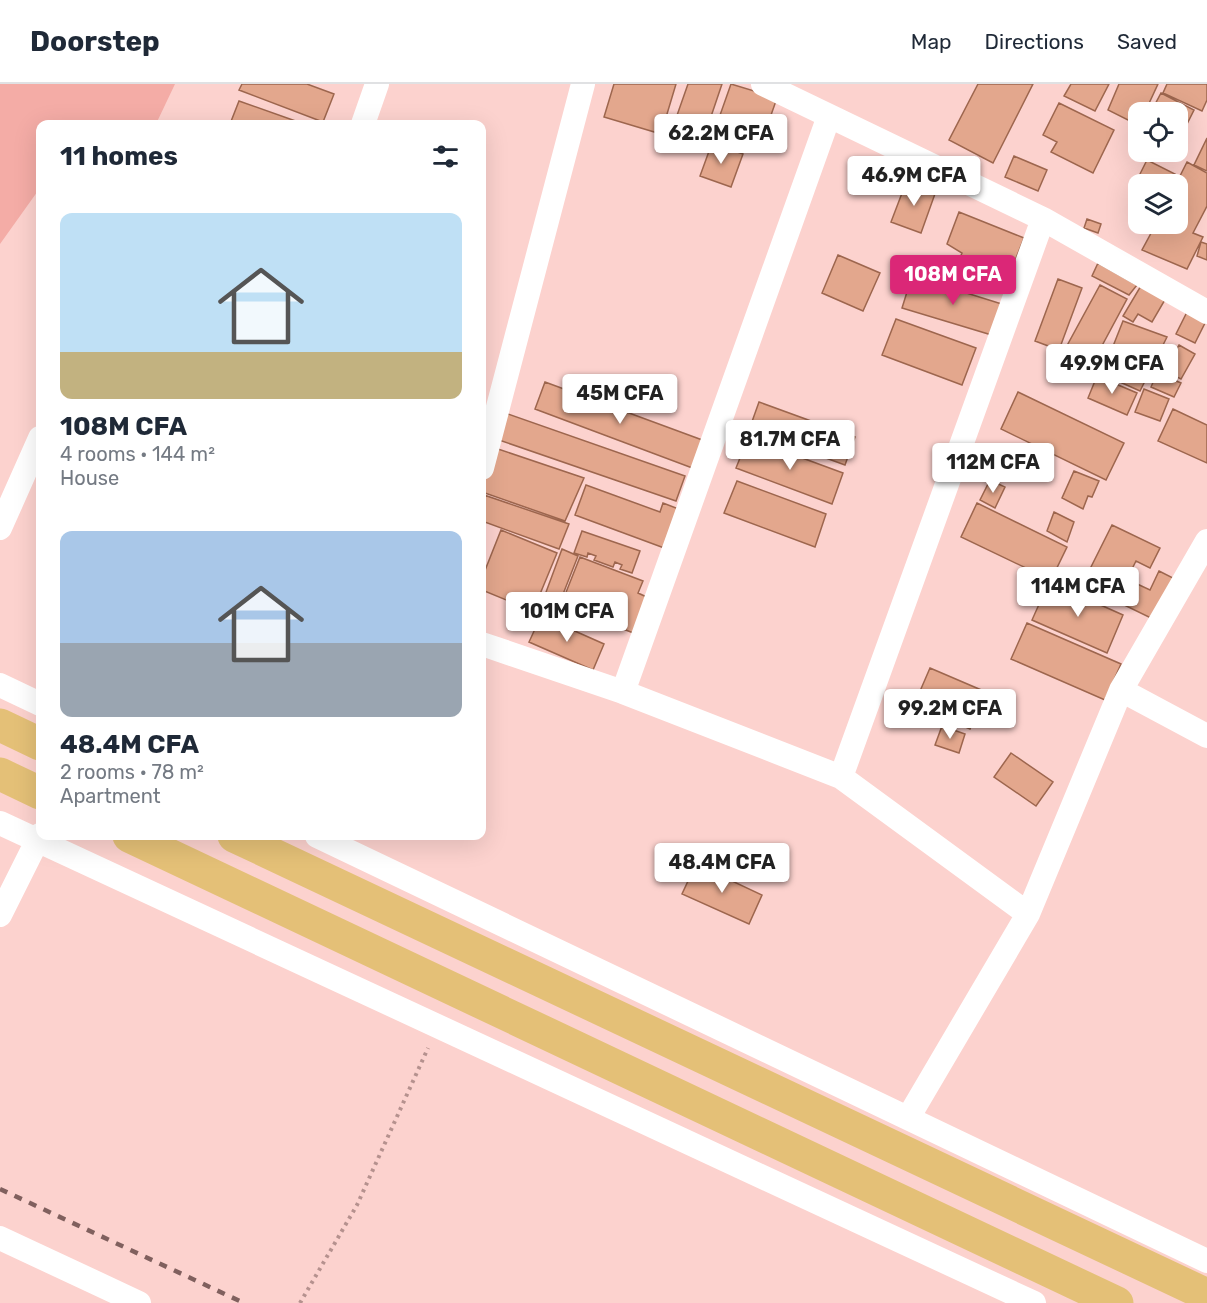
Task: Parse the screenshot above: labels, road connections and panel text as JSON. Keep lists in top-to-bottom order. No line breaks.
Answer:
{"page":{"header":"Doorstep","nav":["Map","Directions","Saved"],"price":["62.2M CFA","46.9M CFA","108M CFA","49.9M CFA","45M CFA","81.7M CFA","112M CFA","114M CFA","101M CFA","99.2M CFA","48.4M CFA"],"heading":"11 homes","list":[{"name":"108M CFA","note":"4 rooms · 144 m² · House"},{"name":"48.4M CFA","note":"2 rooms · 78 m² · Apartment"}]}}
